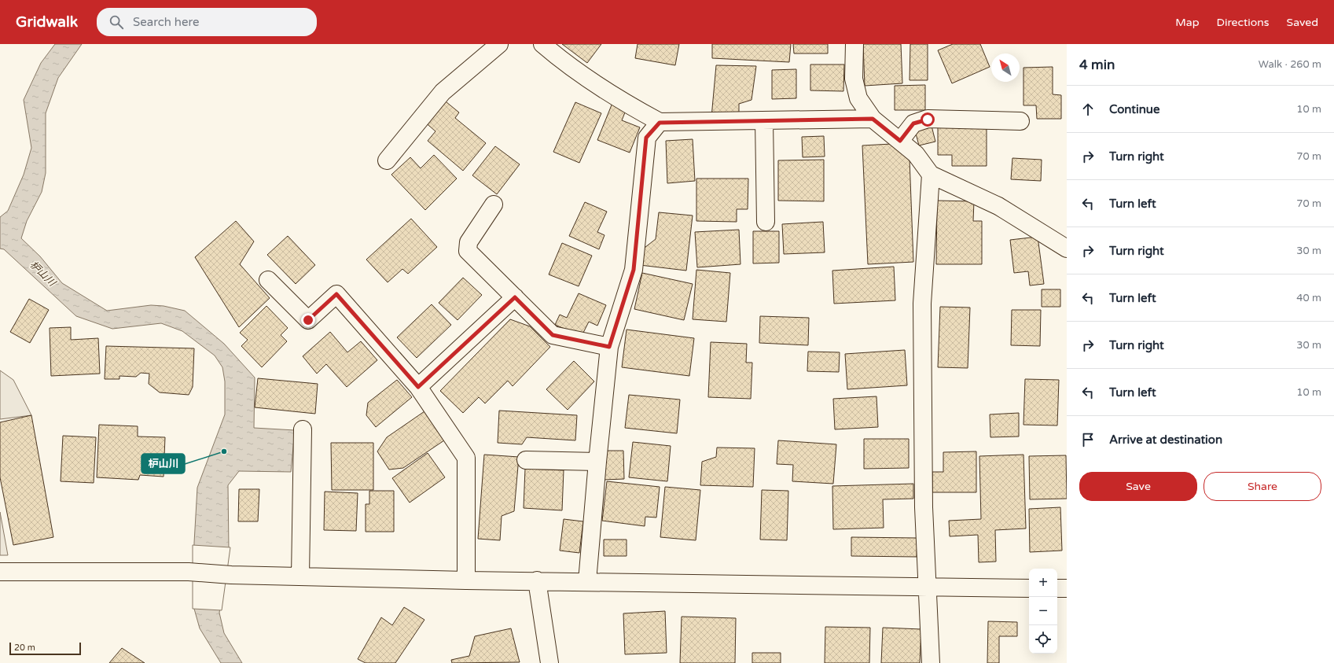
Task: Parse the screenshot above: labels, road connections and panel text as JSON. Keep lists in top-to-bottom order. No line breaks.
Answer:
{"water":["枦山川"],"places":["枦山川"],"scale_bar":"20 m","north":"top left","page":{"header":"Gridwalk","search":"Search here","nav":["Map","Directions","Saved"],"heading":["4 min","Walk · 260 m"],"list":[["Continue","10 m"],["Turn right","70 m"],["Turn left","70 m"],["Turn right","30 m"],["Turn left","40 m"],["Turn right","30 m"],["Turn left","10 m"],"Arrive at destination"],"buttons":["Save","Share"],"map_buttons":["+","−"],"scale":"20 m"}}
